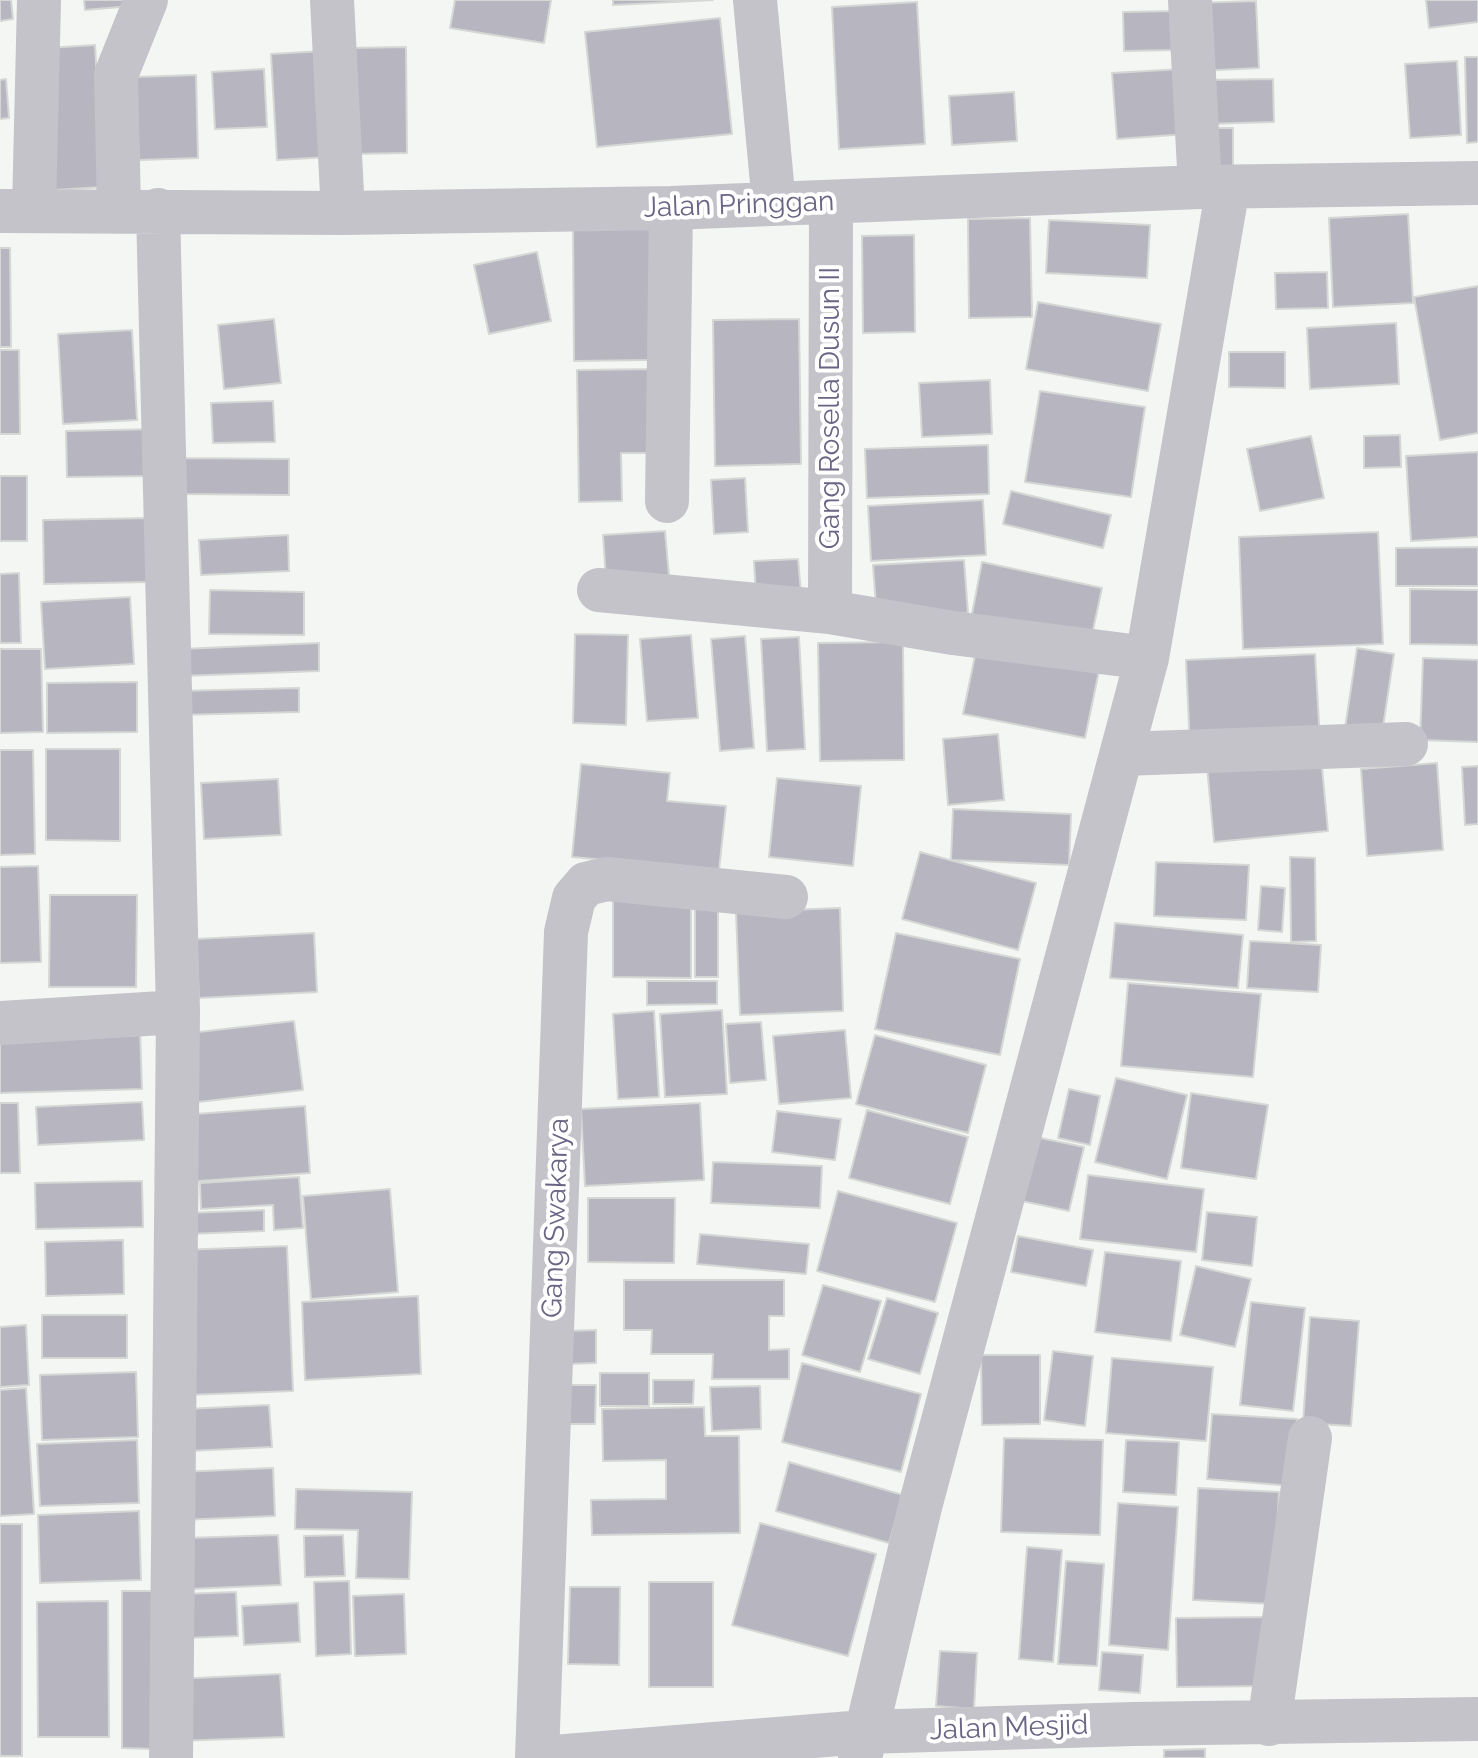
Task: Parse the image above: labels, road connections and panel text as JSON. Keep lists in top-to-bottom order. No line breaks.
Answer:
{"streets":{"street":["Jalan Pringgan","Gang Rosella Dusun II","Gang Swakarya","Jalan Mesjid"]},"crossings":[["Jalan Pringgan","Gang Rosella Dusun II"],["Gang Swakarya","Jalan Mesjid"]]}
